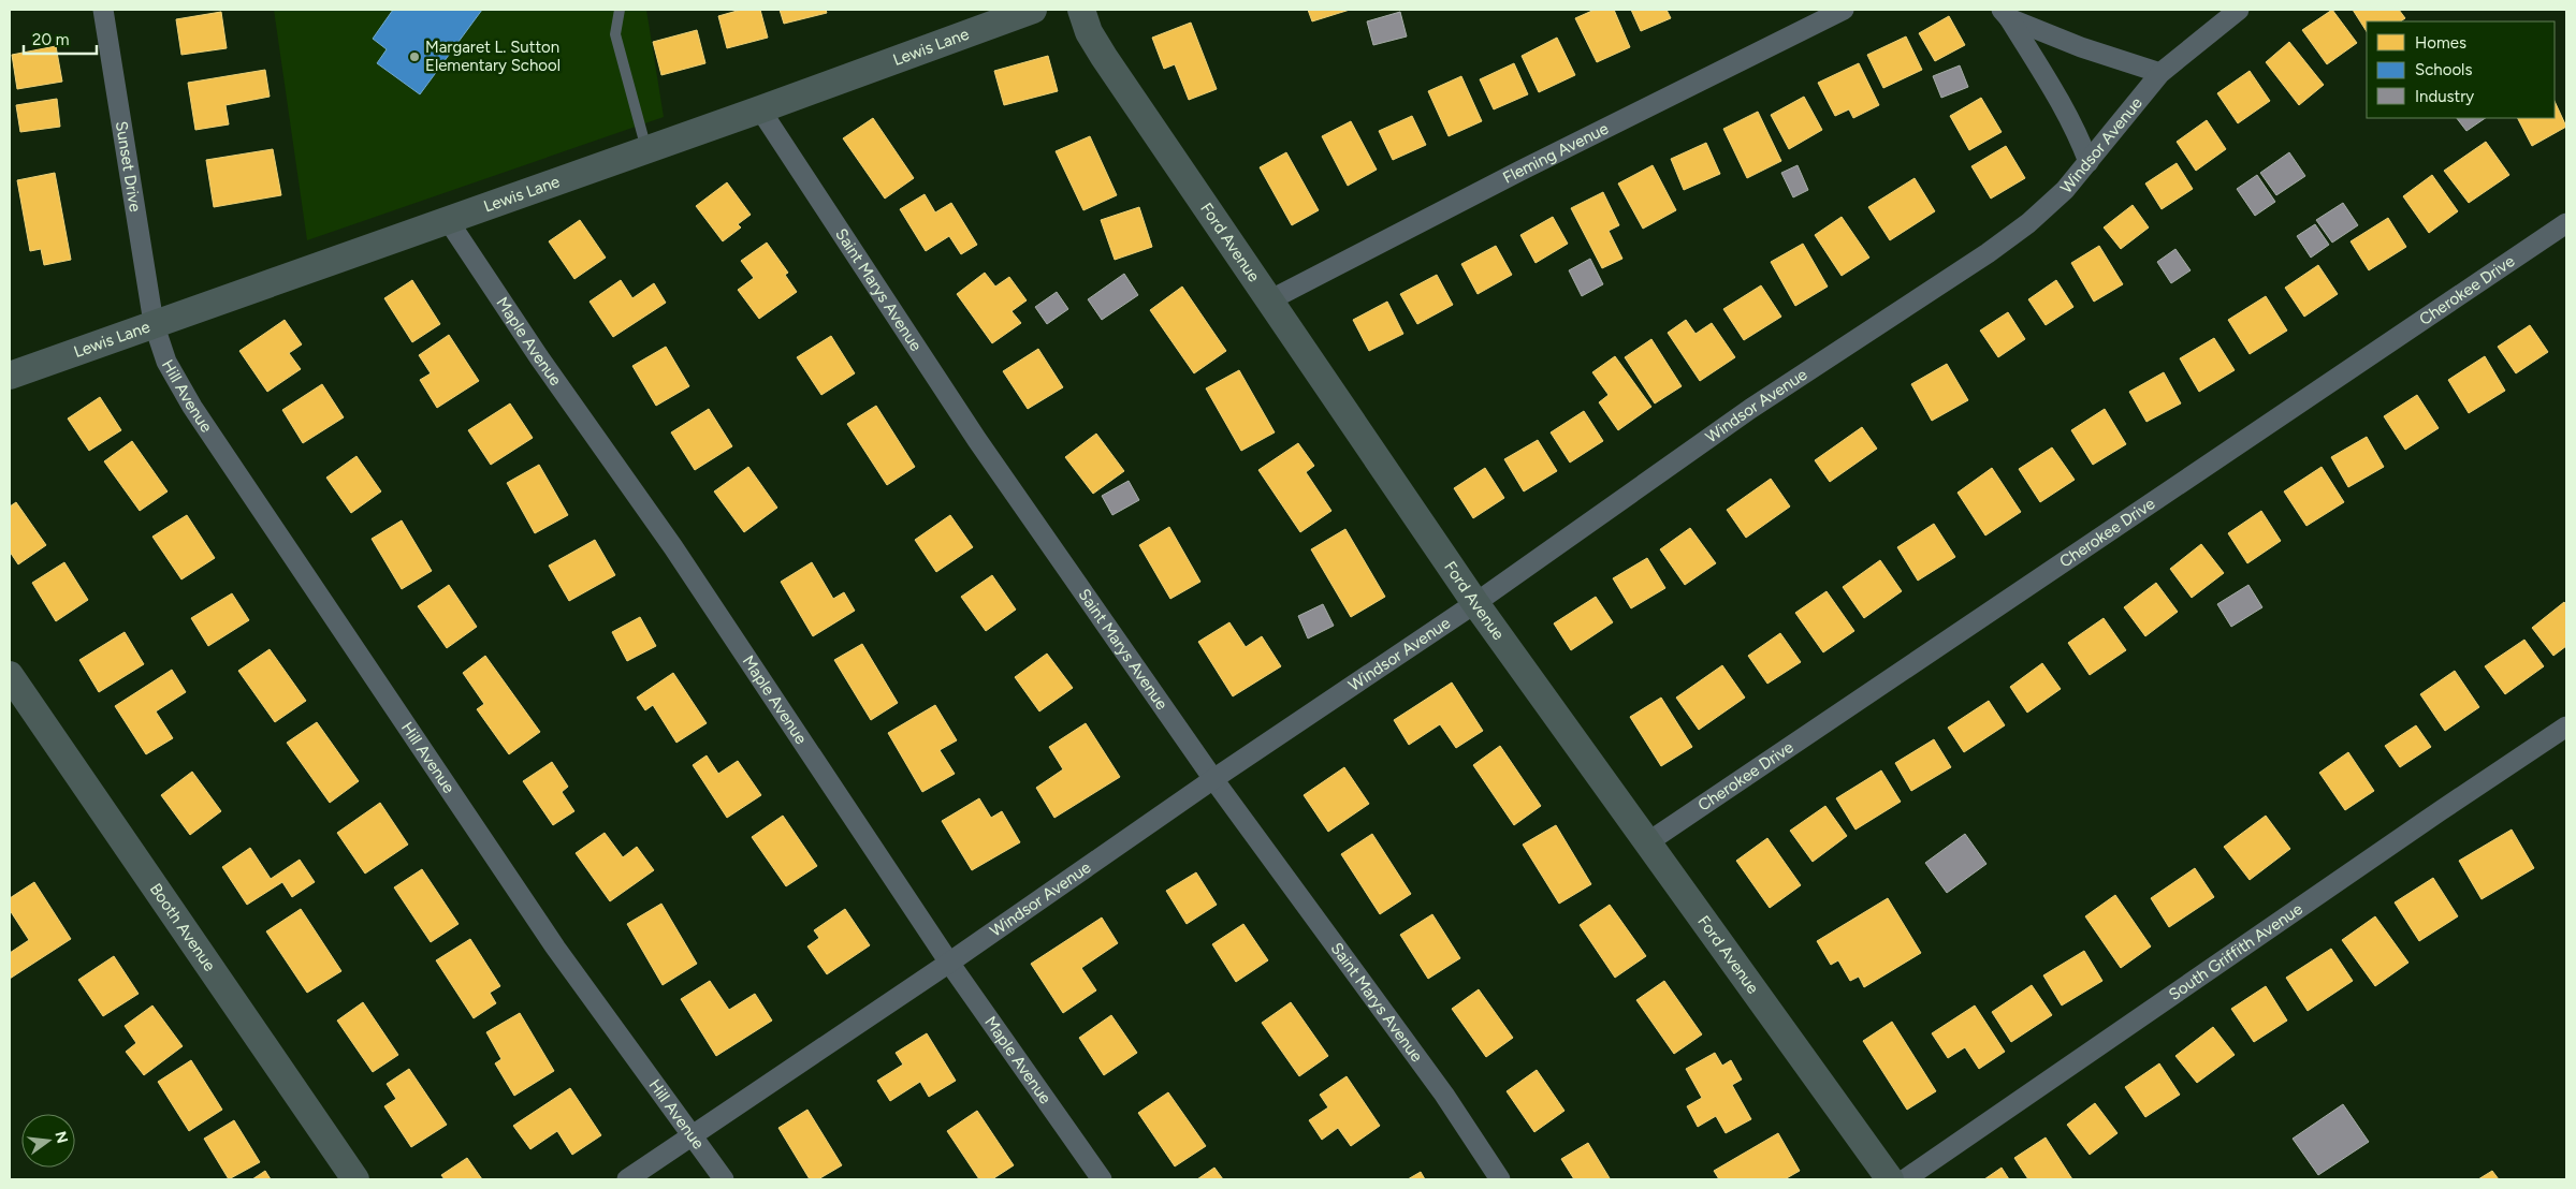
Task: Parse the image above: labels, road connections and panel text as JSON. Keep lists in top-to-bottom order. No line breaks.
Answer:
{"streets":{"street":["Lewis Lane","Windsor Avenue","Fleming Avenue","Sunset Drive","Ford Avenue","Saint Marys Avenue","Cherokee Drive","Maple Avenue","Hill Avenue","Booth Avenue","South Griffith Avenue"]},"crossings":[["Lewis Lane","Sunset Drive"],["Lewis Lane","Saint Marys Avenue"],["Lewis Lane","Maple Avenue"],["Lewis Lane","Hill Avenue"],["Windsor Avenue","Ford Avenue"],["Windsor Avenue","Saint Marys Avenue"],["Windsor Avenue","Maple Avenue"],["Windsor Avenue","Hill Avenue"],["Fleming Avenue","Ford Avenue"],["Sunset Drive","Hill Avenue"],["Ford Avenue","Cherokee Drive"]],"places":["Margaret L. Sutton Elementary School"],"legend":["Homes","Schools","Industry"],"scale_bar":"20 m","north":"right"}
